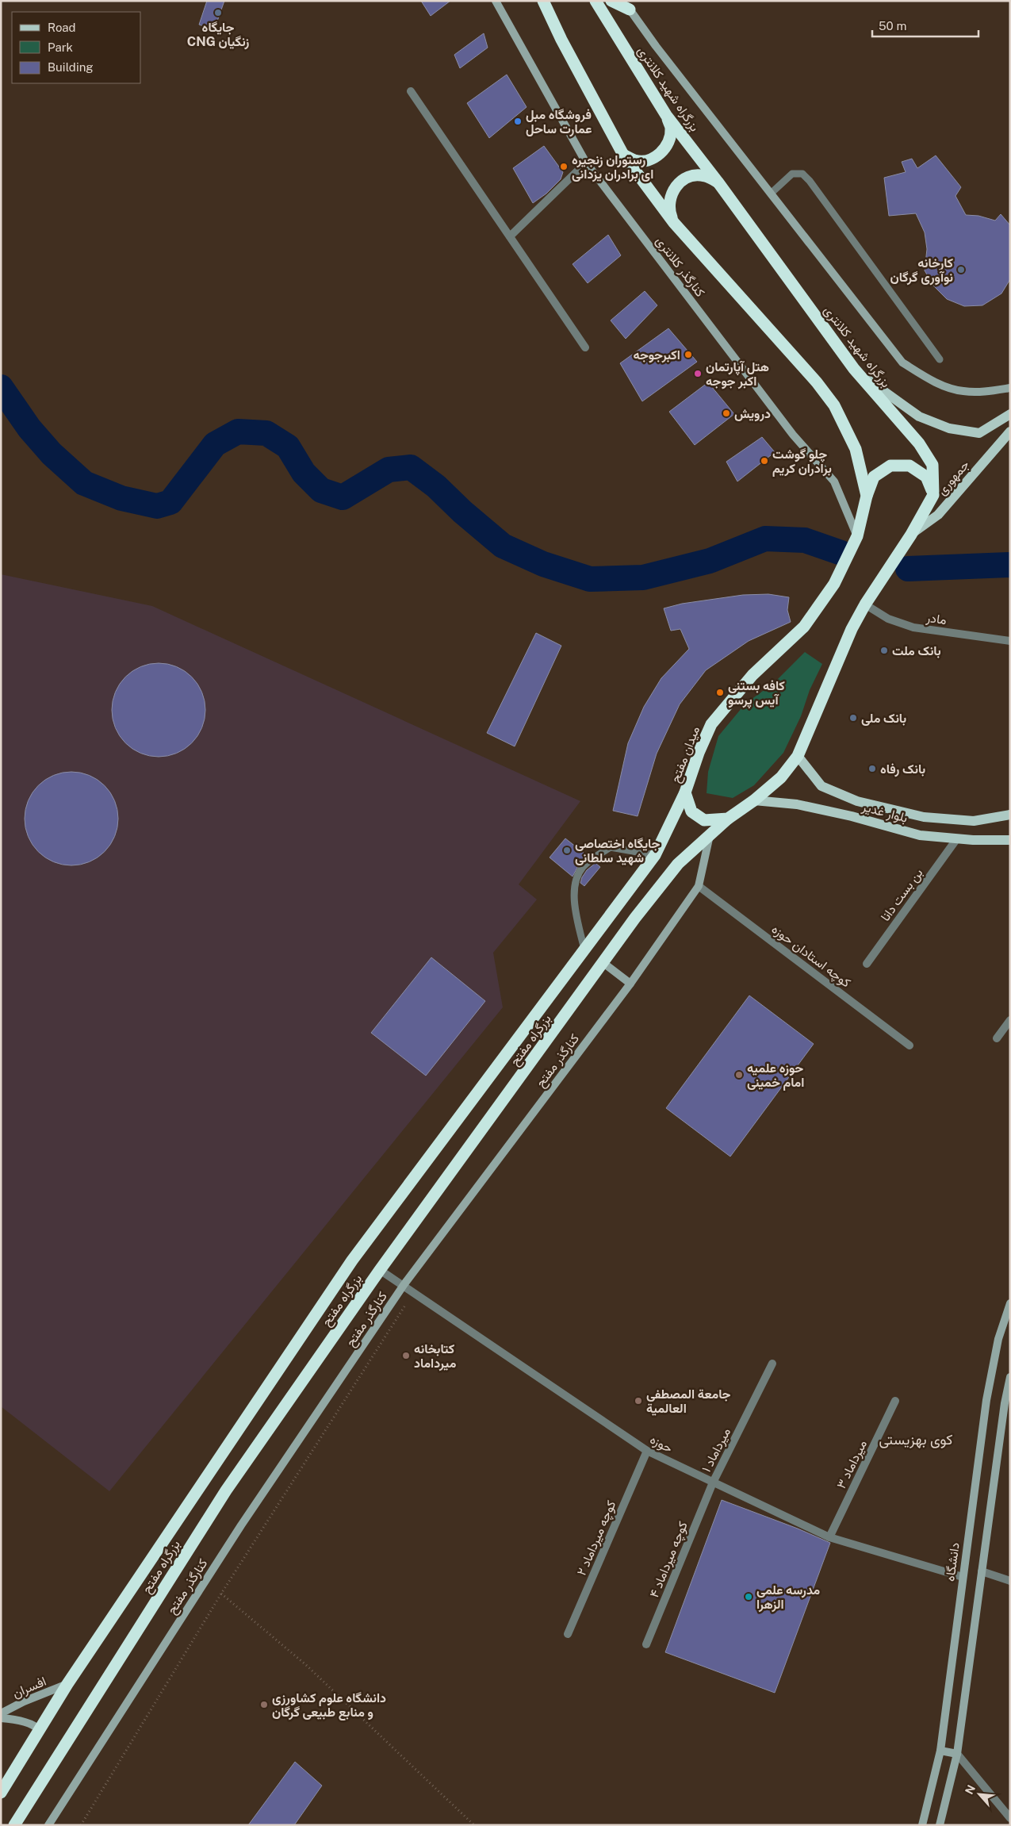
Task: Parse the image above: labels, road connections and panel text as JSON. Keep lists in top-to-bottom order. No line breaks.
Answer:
{"streets":{"highway":["بزرگراه شهید کلانتری","میدان مفتح","بزرگراه مفتح"],"main road":["کنارگذر کلانتری","جمهوری","بلوار غدیر","کنارگذر مفتح","دانشگاه","افسران"],"street":["مادر","بن بست دانا","کوچه استادان حوزه","حوزه","۱ میرداماد","۳ میرداماد","کوچه میرداماد ۲","کوچه میرداماد ۴"]},"crossings":[["کنارگذر کلانتری","میدان مفتح"],["میدان مفتح","بزرگراه مفتح"],["بلوار غدیر","بن بست دانا"],["کوچه استادان حوزه","کنارگذر مفتح"],["بزرگراه مفتح","کنارگذر مفتح"],["بزرگراه مفتح","حوزه"],["بزرگراه مفتح","افسران"],["کنارگذر مفتح","حوزه"],["حوزه","۱ میرداماد"],["حوزه","۳ میرداماد"],["حوزه","کوچه میرداماد ۲"],["حوزه","کوچه میرداماد ۴"],["حوزه","دانشگاه"],["۱ میرداماد","کوچه میرداماد ۴"]],"districts":["کوی بهزیستی"],"places":["جایگاه CNG زنگیان","فروشگاه مبل عمارت ساحل","رستوران زنجیره ای برادران یزدانی","کارخانه نوآوری گرگان","اکبرجوجه","هتل آپارتمان اکبر جوجه","درویش","چلو گوشت برادران کریم","بانک ملت","کافه بستنی آیس پرسو","بانک ملی","بانک رفاه","جایگاه اختصاصی شهید سلطانی","حوزه علمیه امام خمینی","کتابخانه میرداماد","جامعة المصطفی العالمیة","مدرسه علمی الزهرا","دانشگاه علوم کشاورزی و منابع طبیعی گرگان"],"legend":["Road","Park","Building"],"scale_bar":"50 m","north":"top left"}
